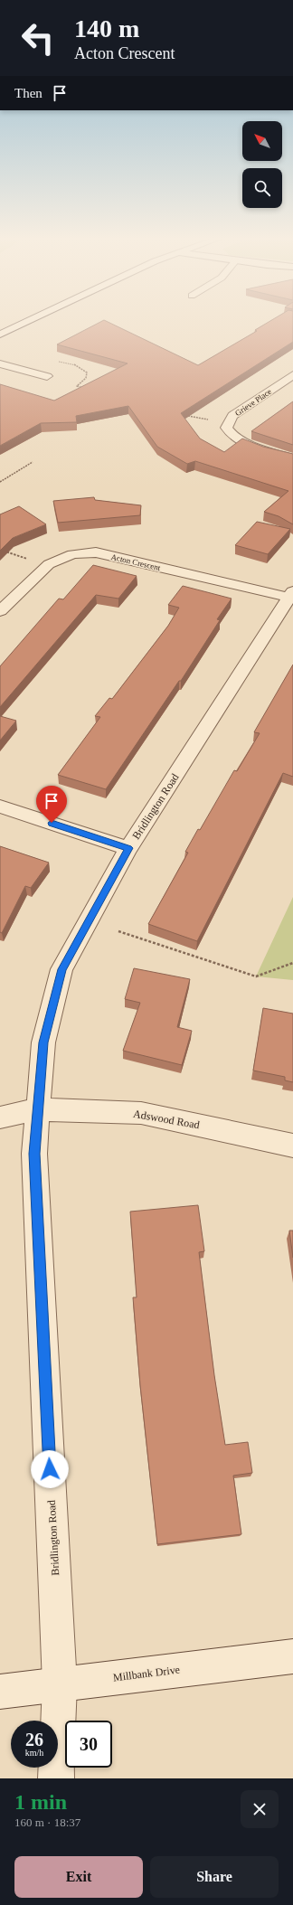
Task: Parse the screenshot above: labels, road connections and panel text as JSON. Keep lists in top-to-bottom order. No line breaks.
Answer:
{"streets":{"street":["Grieve Place","Acton Crescent","Bridlington Road","Adswood Road","Millbank Drive"]},"crossings":[["Acton Crescent","Bridlington Road"],["Bridlington Road","Adswood Road"],["Bridlington Road","Millbank Drive"]],"north":"top left","page":{"turn":["140 m","Acton Crescent"],"then":"Then","speed":"26 km/h","limit":"30","heading":["1 min","160 m · 18:37"],"buttons":["Exit","Share"]}}
